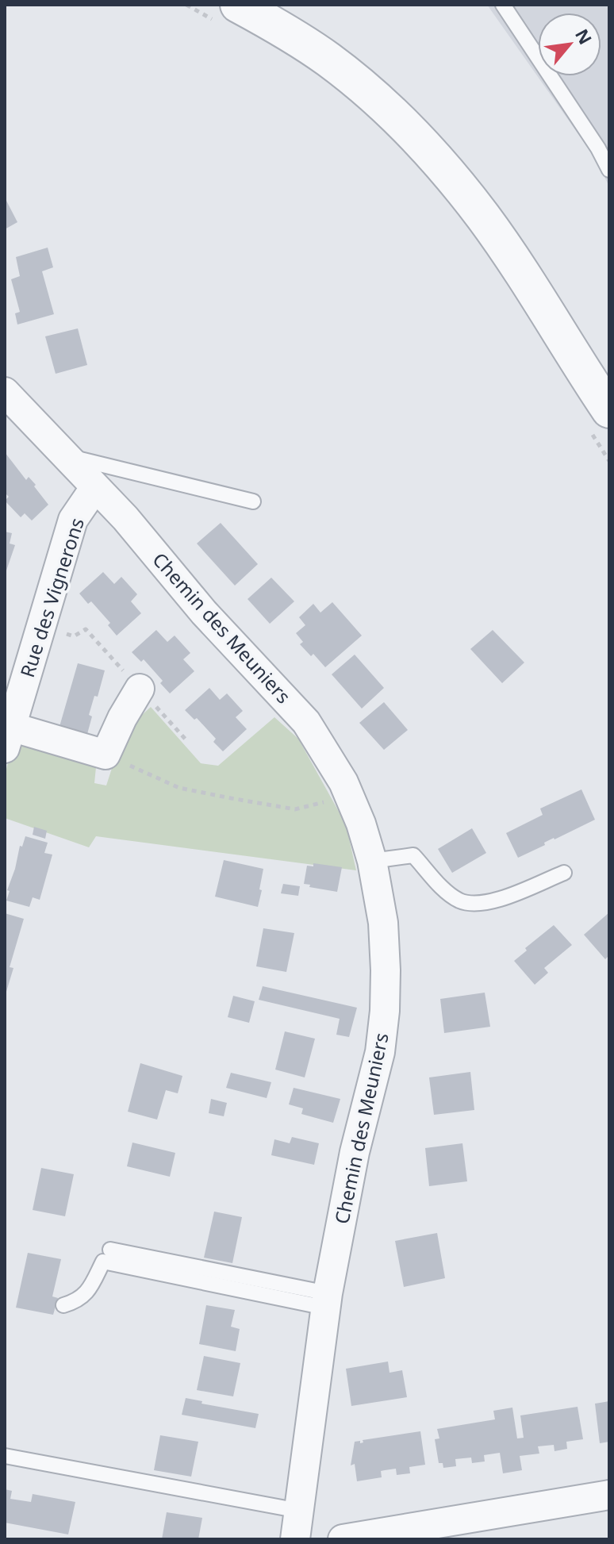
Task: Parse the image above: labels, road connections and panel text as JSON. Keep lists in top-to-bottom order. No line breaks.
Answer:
{"streets":{"street":["Rue des Vignerons","Chemin des Meuniers"]},"crossings":[["Rue des Vignerons","Chemin des Meuniers"]],"north":"top right"}
